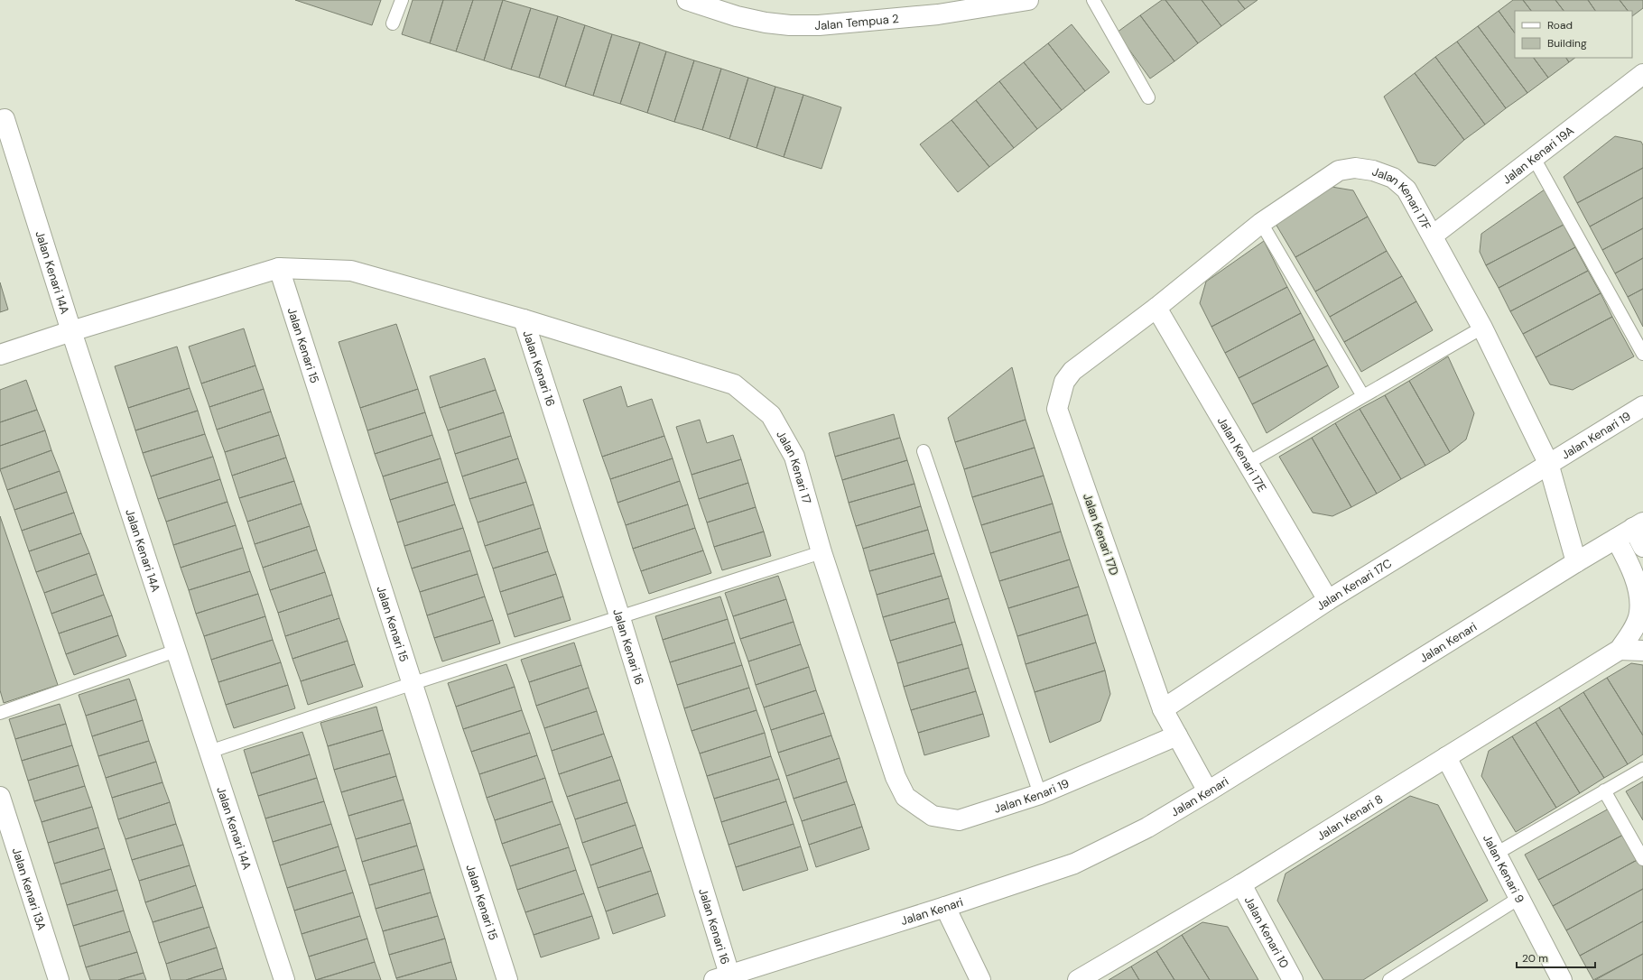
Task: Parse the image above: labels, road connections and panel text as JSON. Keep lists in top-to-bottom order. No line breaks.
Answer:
{"streets":{"street":["Jalan Tempua 2","Jalan Kenari 19A","Jalan Kenari 17F","Jalan Kenari 14A","Jalan Kenari 15","Jalan Kenari 16","Jalan Kenari 19","Jalan Kenari 17E","Jalan Kenari 17","Jalan Kenari 17D","Jalan Kenari 17C","Jalan Kenari","Jalan Kenari 8","Jalan Kenari 9","Jalan Kenari 13A","Jalan Kenari 10"]},"crossings":[["Jalan Kenari 19A","Jalan Kenari 17F"],["Jalan Kenari 17F","Jalan Kenari 19"],["Jalan Kenari 17F","Jalan Kenari 17E"],["Jalan Kenari 17F","Jalan Kenari 17D"],["Jalan Kenari 17F","Jalan Kenari 17C"],["Jalan Kenari 17F","Jalan Kenari"],["Jalan Kenari 14A","Jalan Kenari 17"],["Jalan Kenari 15","Jalan Kenari 17"],["Jalan Kenari 16","Jalan Kenari 17"],["Jalan Kenari 16","Jalan Kenari"],["Jalan Kenari 19","Jalan Kenari 17"],["Jalan Kenari 19","Jalan Kenari 17D"],["Jalan Kenari 19","Jalan Kenari 17C"],["Jalan Kenari 17E","Jalan Kenari 17D"],["Jalan Kenari 17E","Jalan Kenari 17C"],["Jalan Kenari 17D","Jalan Kenari 17C"],["Jalan Kenari 17D","Jalan Kenari"],["Jalan Kenari","Jalan Kenari 8"],["Jalan Kenari 8","Jalan Kenari 9"],["Jalan Kenari 8","Jalan Kenari 10"]],"legend":["Road","Building"],"scale_bar":"20 m"}
